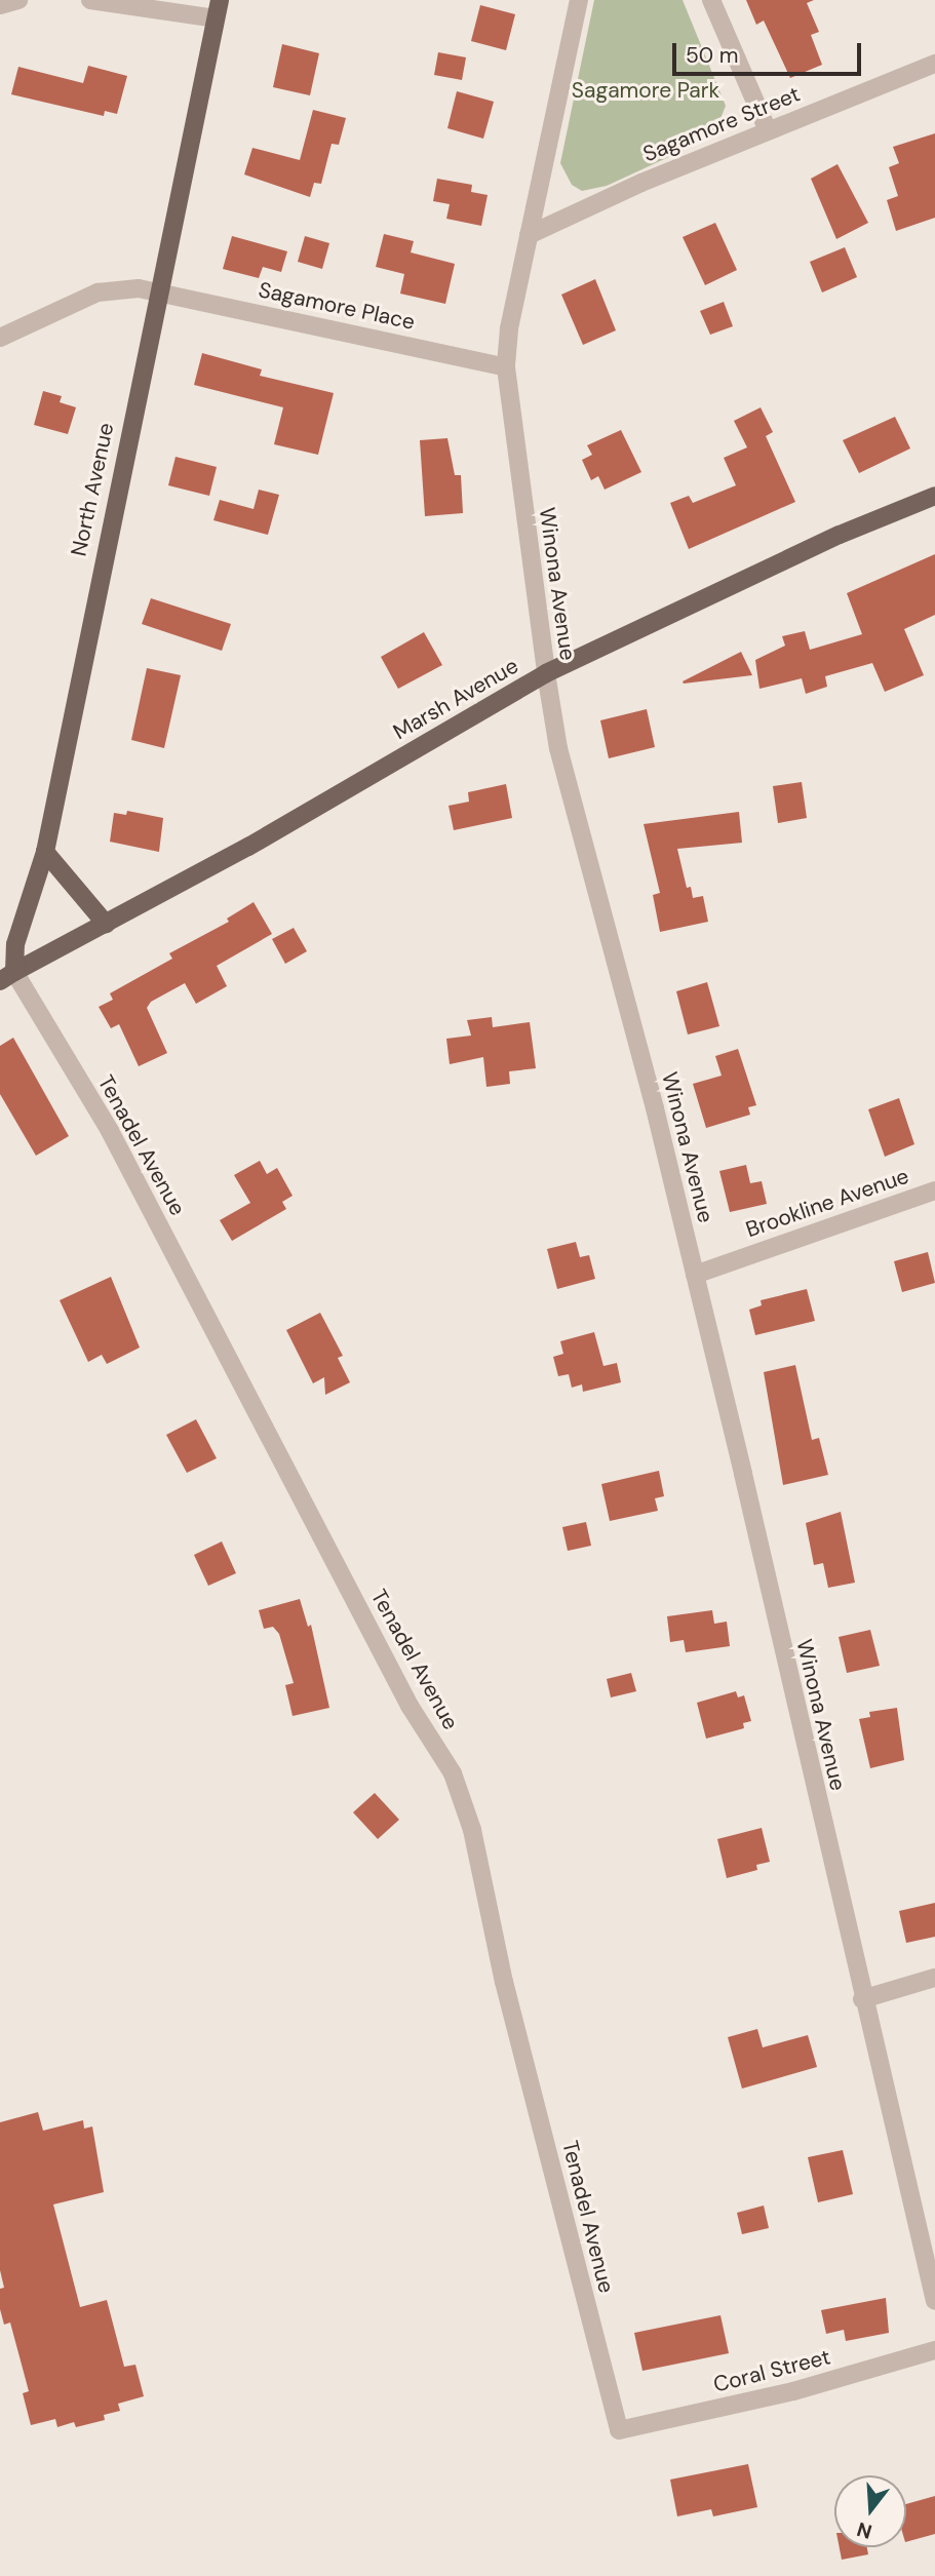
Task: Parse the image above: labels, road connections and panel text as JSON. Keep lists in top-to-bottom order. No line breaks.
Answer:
{"streets":{"main road":["North Avenue","Marsh Avenue"],"street":["Sagamore Street","Sagamore Place","Winona Avenue","Tenadel Avenue","Brookline Avenue","Coral Street"]},"crossings":[["Sagamore Street","Winona Avenue"],["Sagamore Place","North Avenue"],["Sagamore Place","Winona Avenue"],["North Avenue","Marsh Avenue"],["North Avenue","Tenadel Avenue"],["Winona Avenue","Marsh Avenue"],["Winona Avenue","Brookline Avenue"],["Marsh Avenue","Tenadel Avenue"],["Tenadel Avenue","Coral Street"]],"parks":["Sagamore Park"],"scale_bar":"50 m","north":"bottom"}
